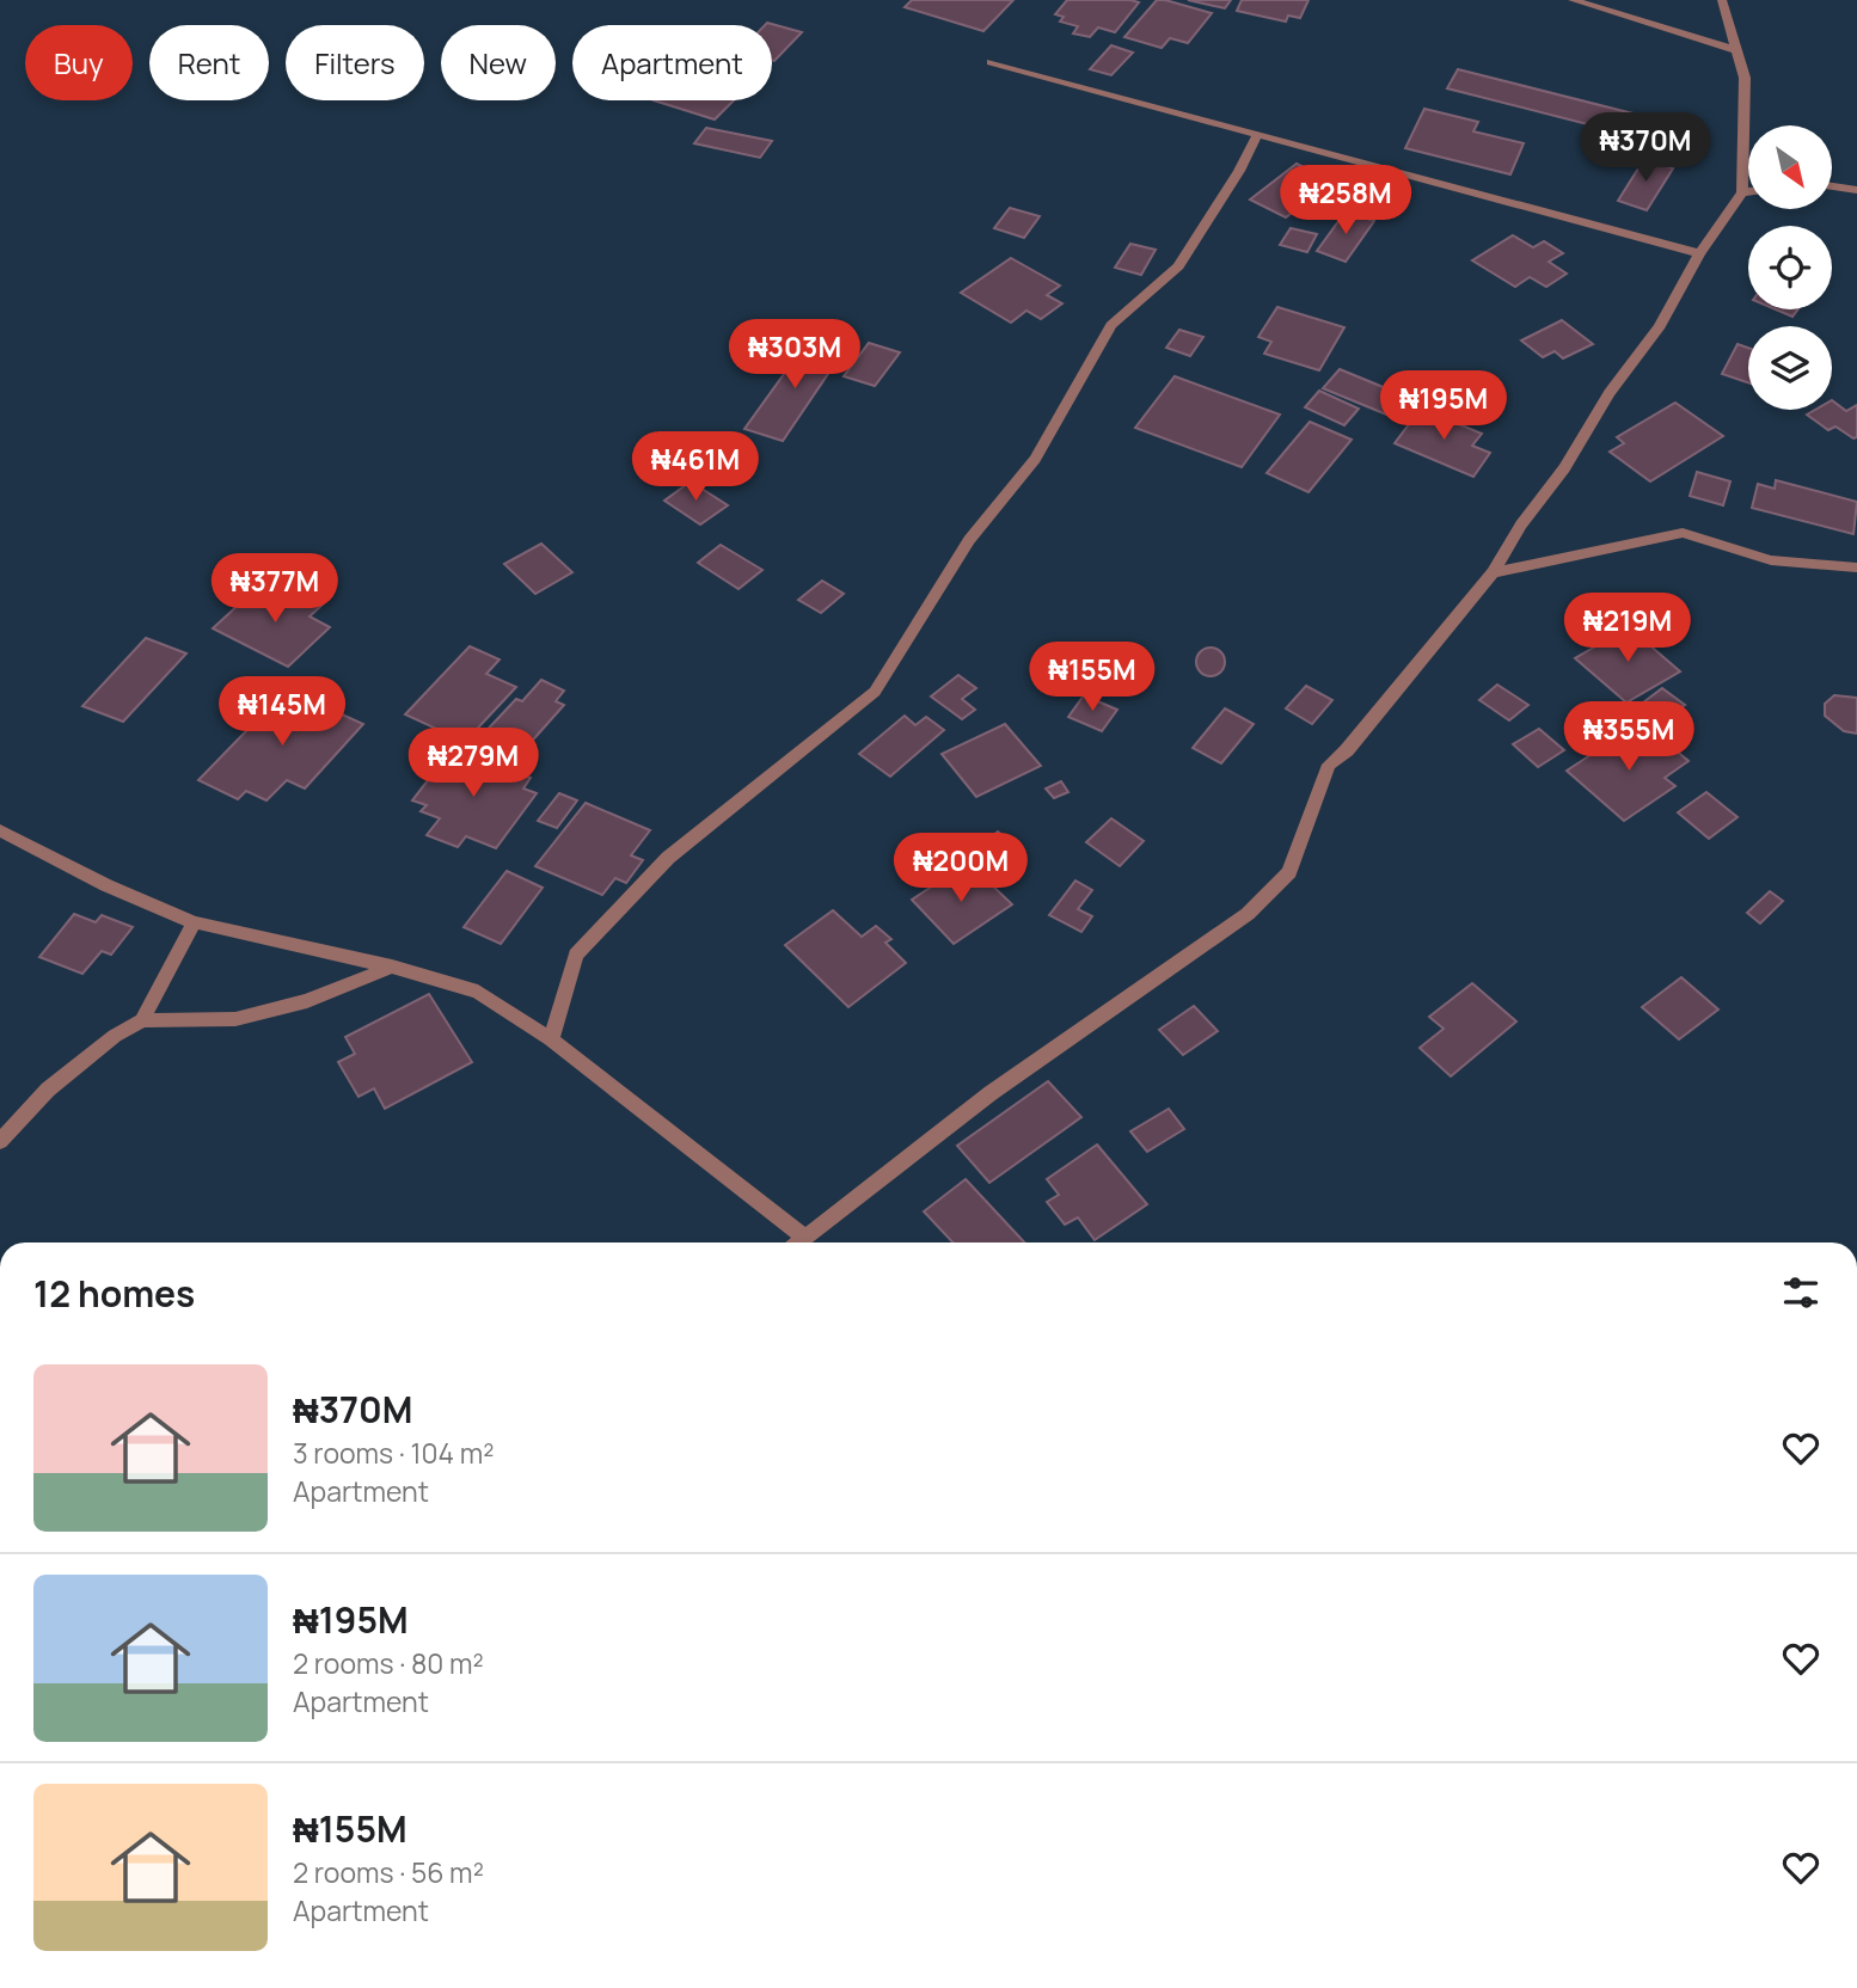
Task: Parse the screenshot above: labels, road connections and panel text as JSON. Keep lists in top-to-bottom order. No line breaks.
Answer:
{"north":"bottom right","page":{"chip":["Buy","Rent","Filters","New","Apartment"],"price":["₦370M","₦258M","₦303M","₦195M","₦461M","₦377M","₦219M","₦155M","₦145M","₦355M","₦279M","₦200M"],"heading":"12 homes","list":[{"name":"₦370M","note":"3 rooms · 104 m² · Apartment"},{"name":"₦195M","note":"2 rooms · 80 m² · Apartment"},{"name":"₦155M","note":"2 rooms · 56 m² · Apartment"}]}}
